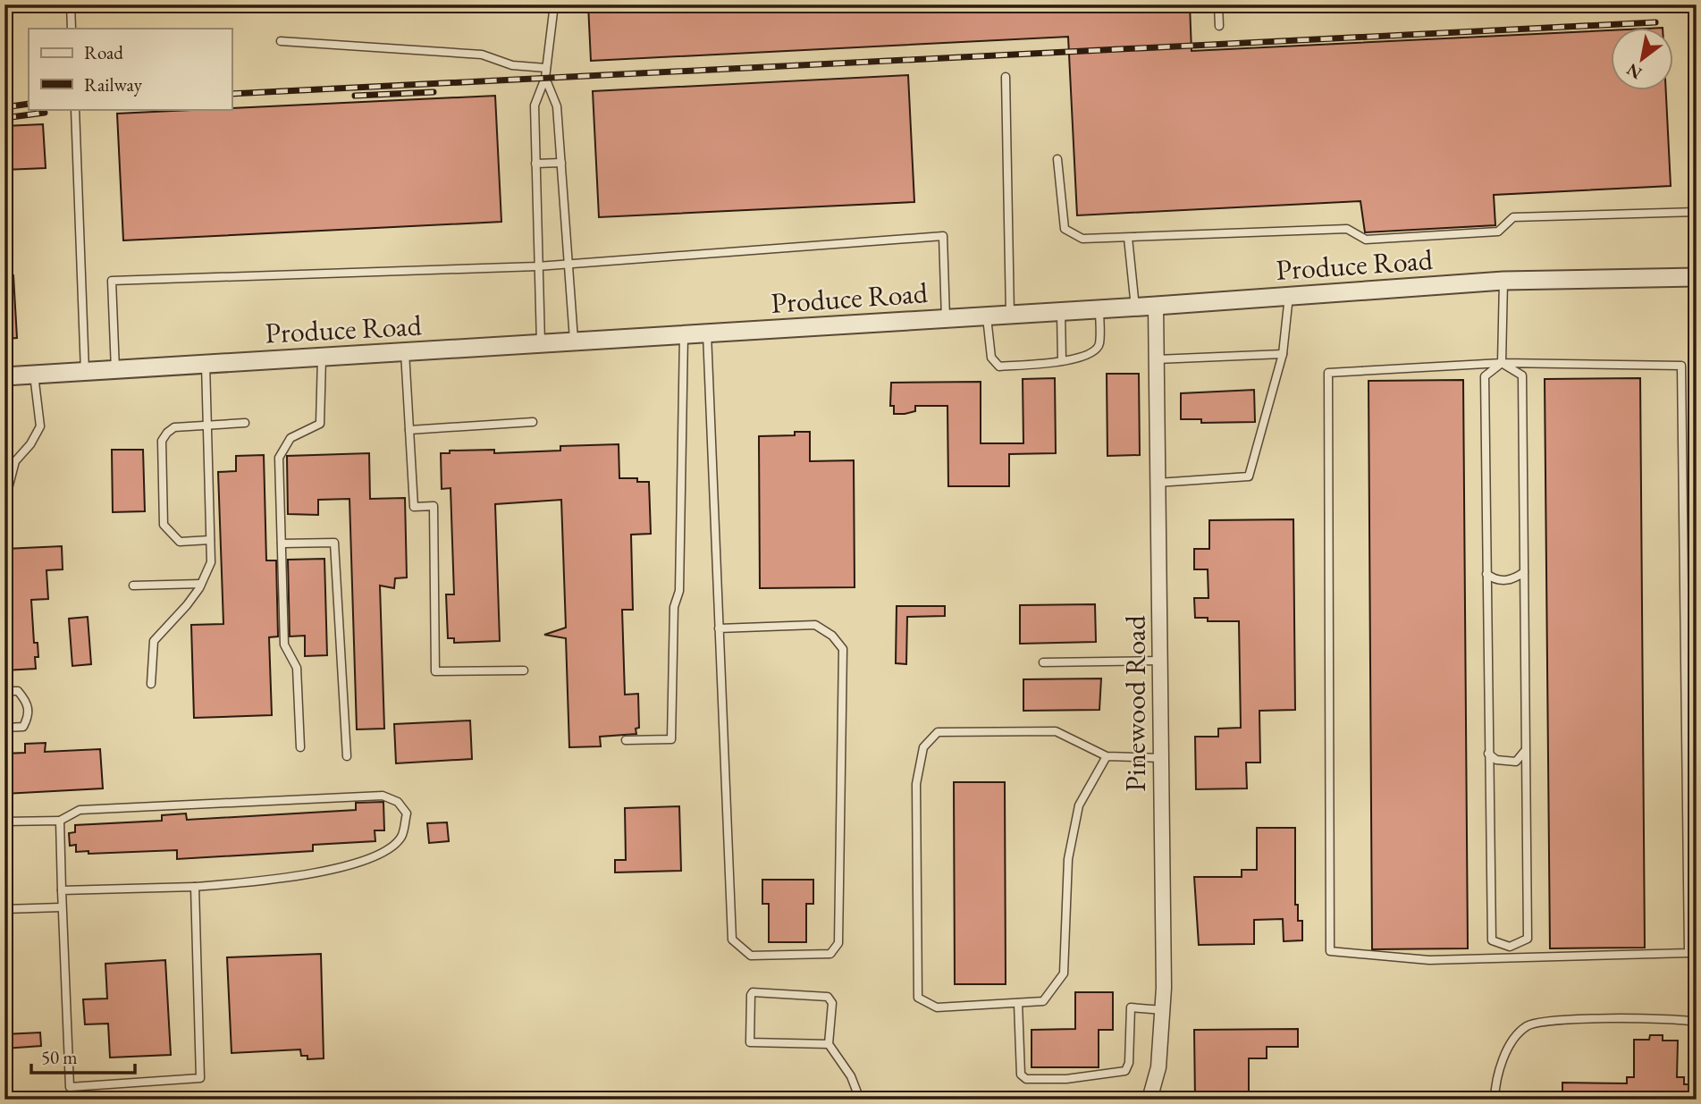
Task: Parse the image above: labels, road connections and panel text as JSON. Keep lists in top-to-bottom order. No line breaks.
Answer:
{"streets":{"street":["Produce Road","Pinewood Road"]},"crossings":[["Produce Road","Pinewood Road"]],"legend":["Road","Railway"],"scale_bar":"50 m","north":"bottom left"}
